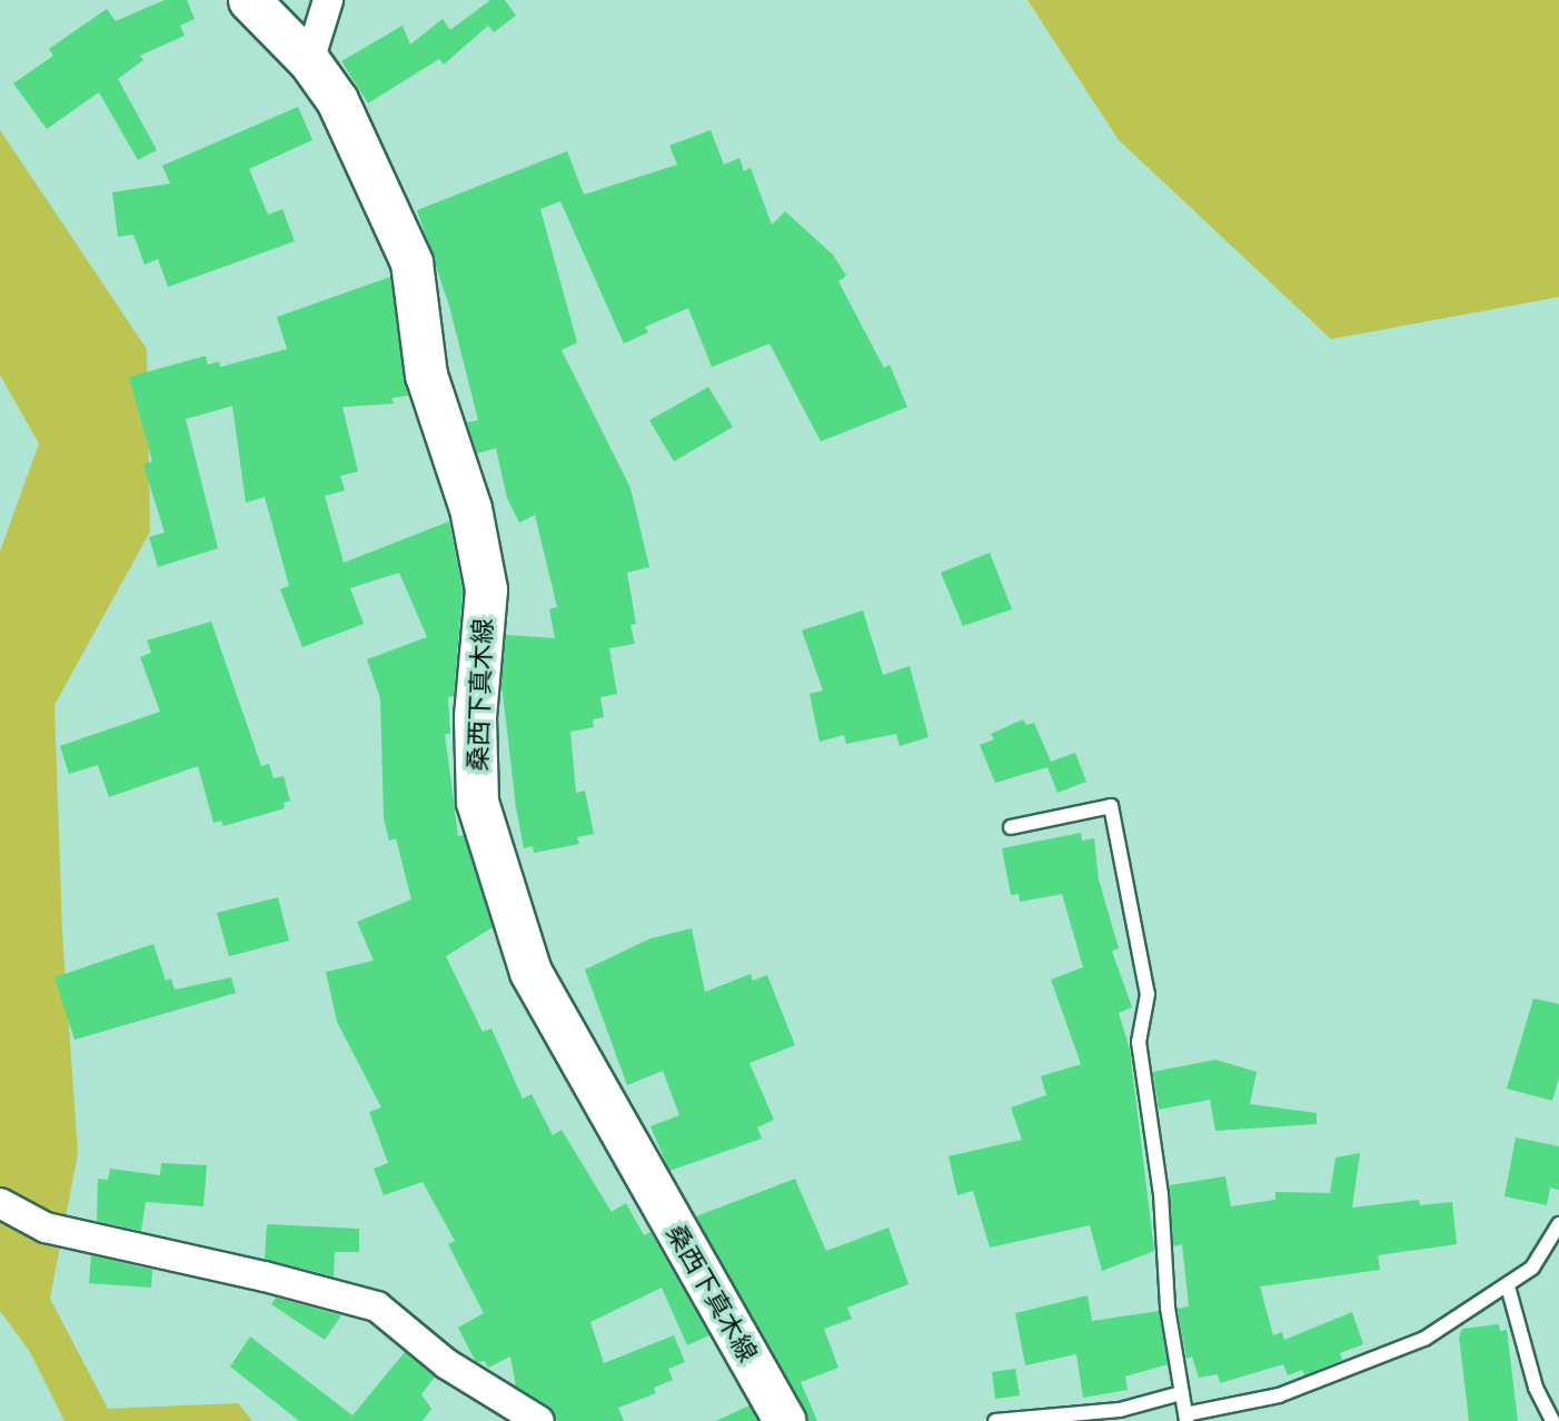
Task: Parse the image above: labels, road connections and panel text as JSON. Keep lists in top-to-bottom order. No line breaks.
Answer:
{"streets":{"main road":["桑西下真木線"]}}
